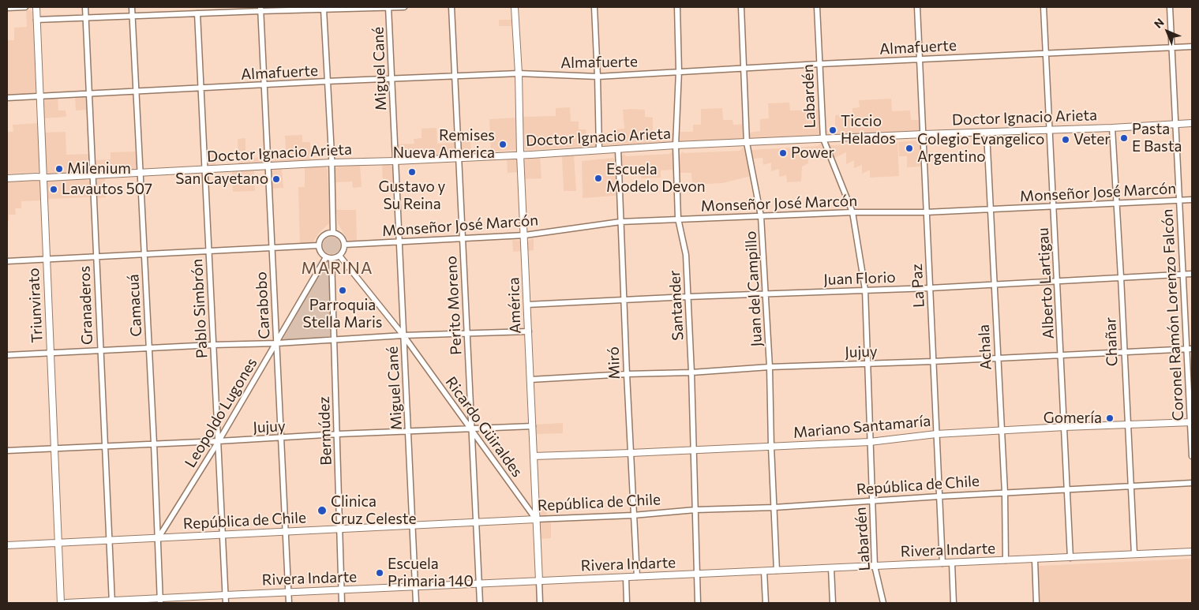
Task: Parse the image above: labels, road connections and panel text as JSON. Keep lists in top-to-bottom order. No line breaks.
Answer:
{"streets":{"street":["Almafuerte","Miguel Cané","Labardén","Doctor Ignacio Arieta","Monseñor José Marcón","Juan Florio","Alberto Lartigau","La Paz","Juan del Campillo","Triunvirato","Granaderos","Camacuá","Carabobo","Perito Moreno","América","Santander","Pablo Simbrón","Coronel Ramón Lorenzo Falcón","Chañar","Achala","Jujuy","Miró","Leopoldo Lugones","Ricardo Güiraldes","Mariano Santamaría","Bermúdez","República de Chile","Rivera Indarte"]},"crossings":[["Almafuerte","Miguel Cané"],["Almafuerte","Labardén"],["Almafuerte","Alberto Lartigau"],["Almafuerte","La Paz"],["Almafuerte","Juan del Campillo"],["Almafuerte","Triunvirato"],["Almafuerte","Granaderos"],["Almafuerte","Camacuá"],["Almafuerte","Carabobo"],["Almafuerte","Perito Moreno"],["Almafuerte","América"],["Almafuerte","Santander"],["Almafuerte","Pablo Simbrón"],["Almafuerte","Coronel Ramón Lorenzo Falcón"],["Miguel Cané","Doctor Ignacio Arieta"],["Miguel Cané","Monseñor José Marcón"],["Miguel Cané","Jujuy"],["Miguel Cané","Ricardo Güiraldes"],["Miguel Cané","República de Chile"],["Miguel Cané","Rivera Indarte"],["Labardén","Doctor Ignacio Arieta"],["Labardén","Monseñor José Marcón"],["Labardén","Juan Florio"],["Labardén","Jujuy"],["Labardén","Mariano Santamaría"],["Labardén","República de Chile"],["Labardén","Rivera Indarte"],["Doctor Ignacio Arieta","Alberto Lartigau"],["Doctor Ignacio Arieta","La Paz"],["Doctor Ignacio Arieta","Juan del Campillo"],["Doctor Ignacio Arieta","Triunvirato"],["Doctor Ignacio Arieta","Granaderos"],["Doctor Ignacio Arieta","Camacuá"],["Doctor Ignacio Arieta","Carabobo"],["Doctor Ignacio Arieta","Perito Moreno"],["Doctor Ignacio Arieta","América"],["Doctor Ignacio Arieta","Santander"],["Doctor Ignacio Arieta","Pablo Simbrón"],["Doctor Ignacio Arieta","Coronel Ramón Lorenzo Falcón"],["Doctor Ignacio Arieta","Chañar"],["Doctor Ignacio Arieta","Achala"],["Doctor Ignacio Arieta","Miró"],["Monseñor José Marcón","Alberto Lartigau"],["Monseñor José Marcón","La Paz"],["Monseñor José Marcón","Juan del Campillo"],["Monseñor José Marcón","Perito Moreno"],["Monseñor José Marcón","América"],["Monseñor José Marcón","Santander"],["Monseñor José Marcón","Coronel Ramón Lorenzo Falcón"],["Monseñor José Marcón","Chañar"],["Monseñor José Marcón","Achala"],["Monseñor José Marcón","Miró"],["Monseñor José Marcón","Leopoldo Lugones"],["Monseñor José Marcón","Ricardo Güiraldes"],["Monseñor José Marcón","Bermúdez"],["Juan Florio","Alberto Lartigau"],["Juan Florio","La Paz"],["Juan Florio","Juan del Campillo"],["Juan Florio","América"],["Juan Florio","Santander"],["Juan Florio","Coronel Ramón Lorenzo Falcón"],["Juan Florio","Chañar"],["Juan Florio","Achala"],["Juan Florio","Miró"],["Alberto Lartigau","Jujuy"],["Alberto Lartigau","Mariano Santamaría"],["Alberto Lartigau","República de Chile"],["Alberto Lartigau","Rivera Indarte"],["La Paz","Jujuy"],["La Paz","Mariano Santamaría"],["La Paz","República de Chile"],["La Paz","Rivera Indarte"],["Juan del Campillo","Jujuy"],["Juan del Campillo","Mariano Santamaría"],["Juan del Campillo","República de Chile"],["Juan del Campillo","Rivera Indarte"],["Triunvirato","Jujuy"],["Triunvirato","República de Chile"],["Granaderos","Jujuy"],["Granaderos","República de Chile"],["Granaderos","Rivera Indarte"],["Camacuá","Jujuy"],["Camacuá","Leopoldo Lugones"],["Camacuá","República de Chile"],["Camacuá","Rivera Indarte"],["Carabobo","Jujuy"],["Carabobo","Leopoldo Lugones"],["Carabobo","República de Chile"],["Carabobo","Rivera Indarte"],["Perito Moreno","Jujuy"],["Perito Moreno","Ricardo Güiraldes"],["Perito Moreno","República de Chile"],["Perito Moreno","Rivera Indarte"],["América","Jujuy"],["América","Ricardo Güiraldes"],["América","Mariano Santamaría"],["América","República de Chile"],["América","Rivera Indarte"],["Santander","Jujuy"],["Santander","Mariano Santamaría"],["Santander","República de Chile"],["Santander","Rivera Indarte"],["Pablo Simbrón","Jujuy"],["Pablo Simbrón","Leopoldo Lugones"],["Pablo Simbrón","República de Chile"],["Pablo Simbrón","Rivera Indarte"],["Coronel Ramón Lorenzo Falcón","Jujuy"],["Coronel Ramón Lorenzo Falcón","Mariano Santamaría"],["Chañar","Jujuy"],["Chañar","Mariano Santamaría"],["Chañar","República de Chile"],["Chañar","Rivera Indarte"],["Achala","Jujuy"],["Achala","Mariano Santamaría"],["Achala","República de Chile"],["Achala","Rivera Indarte"],["Jujuy","Miró"],["Jujuy","Leopoldo Lugones"],["Jujuy","Ricardo Güiraldes"],["Jujuy","Bermúdez"],["Miró","Mariano Santamaría"],["Miró","República de Chile"],["Miró","Rivera Indarte"],["Leopoldo Lugones","Ricardo Güiraldes"],["Leopoldo Lugones","Bermúdez"],["Leopoldo Lugones","República de Chile"],["Ricardo Güiraldes","Bermúdez"],["Ricardo Güiraldes","República de Chile"],["Bermúdez","República de Chile"],["Bermúdez","Rivera Indarte"]],"districts":["MARINA"],"places":["Ticcio Helados","Pasta E Basta","Veter","Remises Nueva America","Colegio Evangelico Argentino","Power","Milenium","Gustavo y Su Reina","Escuela Modelo Devon","San Cayetano","Lavautos 507","Parroquia Stella Maris","Gomería","Clinica Cruz Celeste","Escuela Primaria 140"],"north":"top left"}
